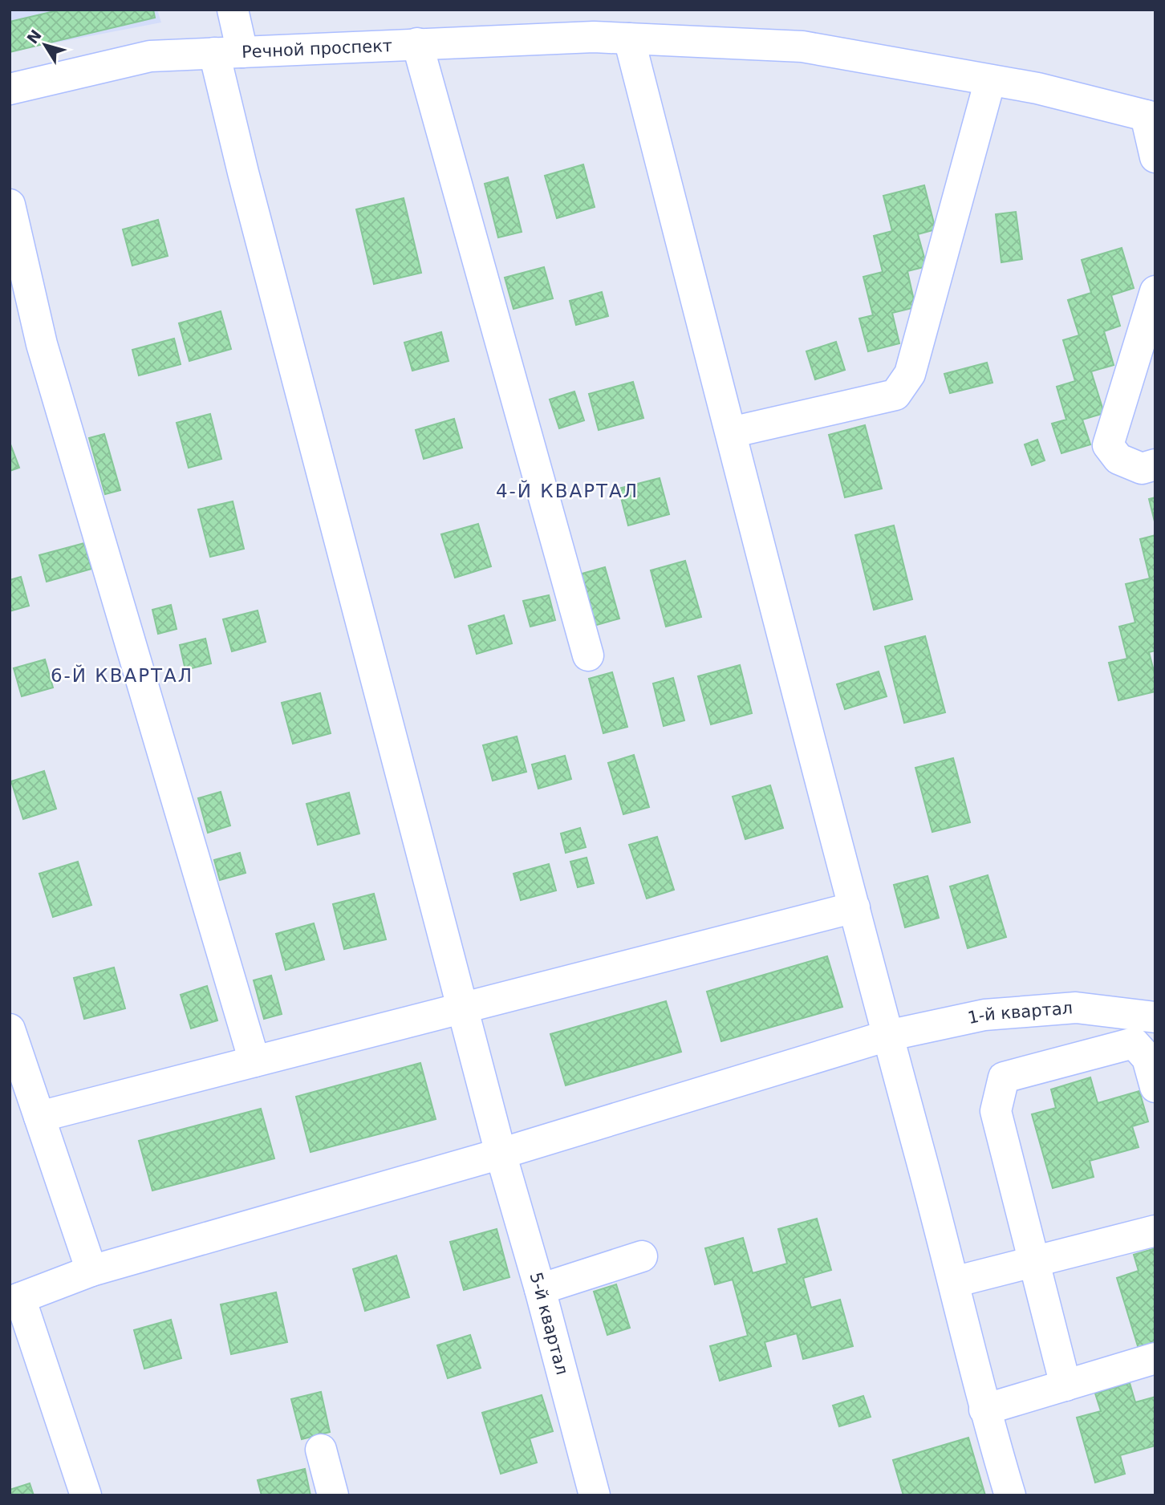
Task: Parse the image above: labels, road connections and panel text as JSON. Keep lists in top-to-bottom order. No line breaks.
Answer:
{"streets":{"street":["Речной проспект","1-й квартал","5-й квартал"]},"crossings":[["Речной проспект","5-й квартал"],["1-й квартал","5-й квартал"]],"districts":["4-Й КВАРТАЛ","6-Й КВАРТАЛ"],"north":"top left"}
